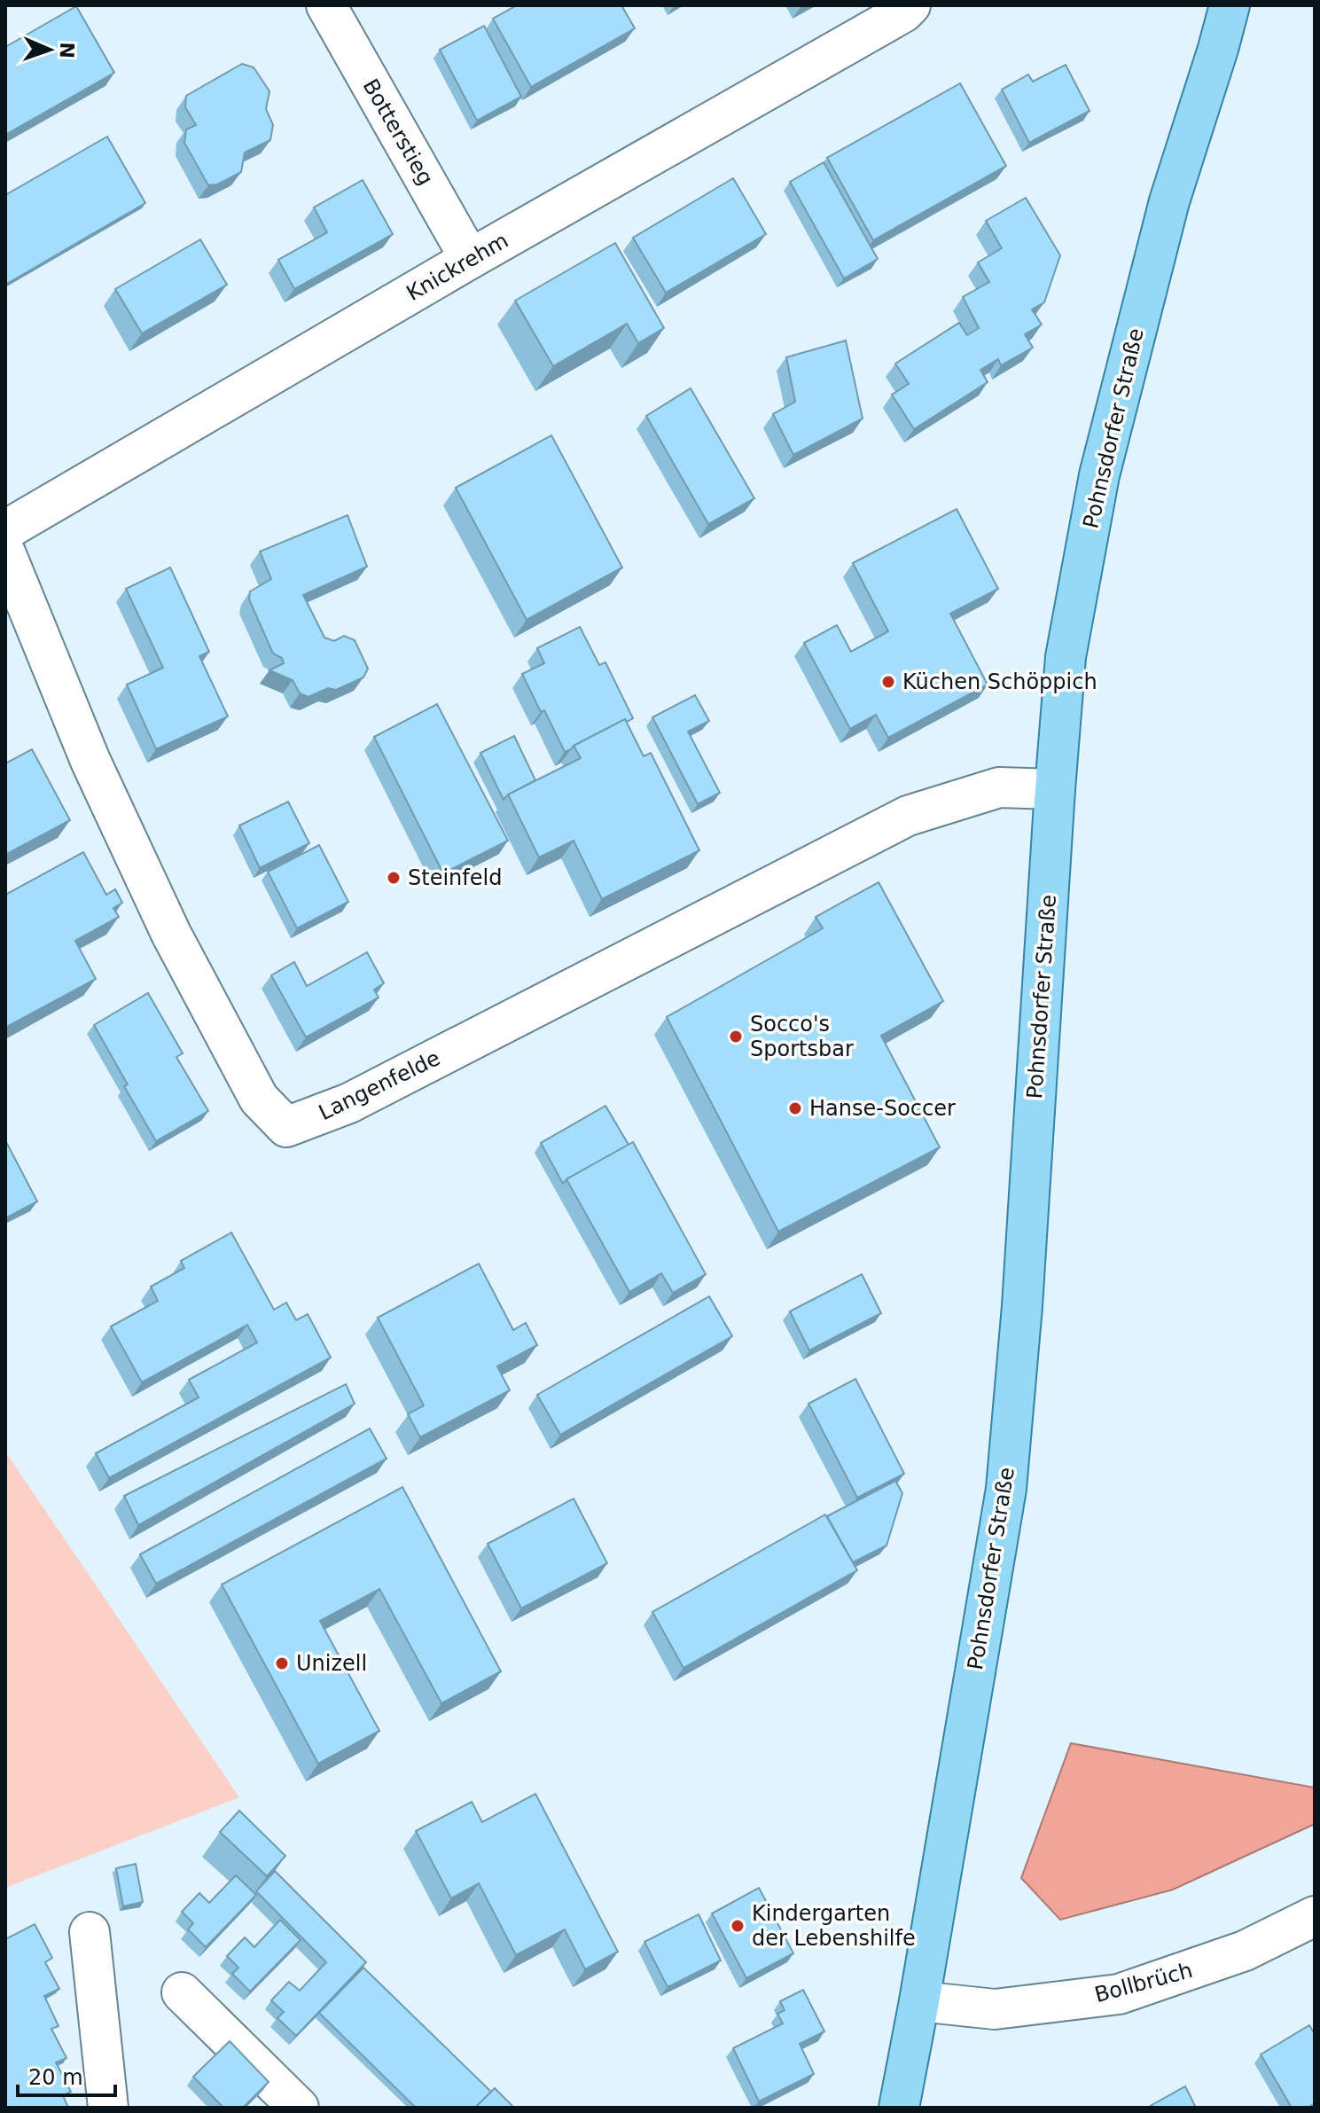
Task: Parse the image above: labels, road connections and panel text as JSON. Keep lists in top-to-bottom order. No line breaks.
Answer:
{"streets":{"main road":["Pohnsdorfer Straße"],"street":["Botterstieg","Knickrehm","Langenfelde","Bollbrüch"]},"crossings":[["Botterstieg","Knickrehm"],["Pohnsdorfer Straße","Langenfelde"],["Pohnsdorfer Straße","Bollbrüch"]],"places":["Küchen Schöppich","Steinfeld","Socco's Sportsbar","Hanse-Soccer","Unizell","Kindergarten der Lebenshilfe"],"scale_bar":"20 m","north":"right"}
